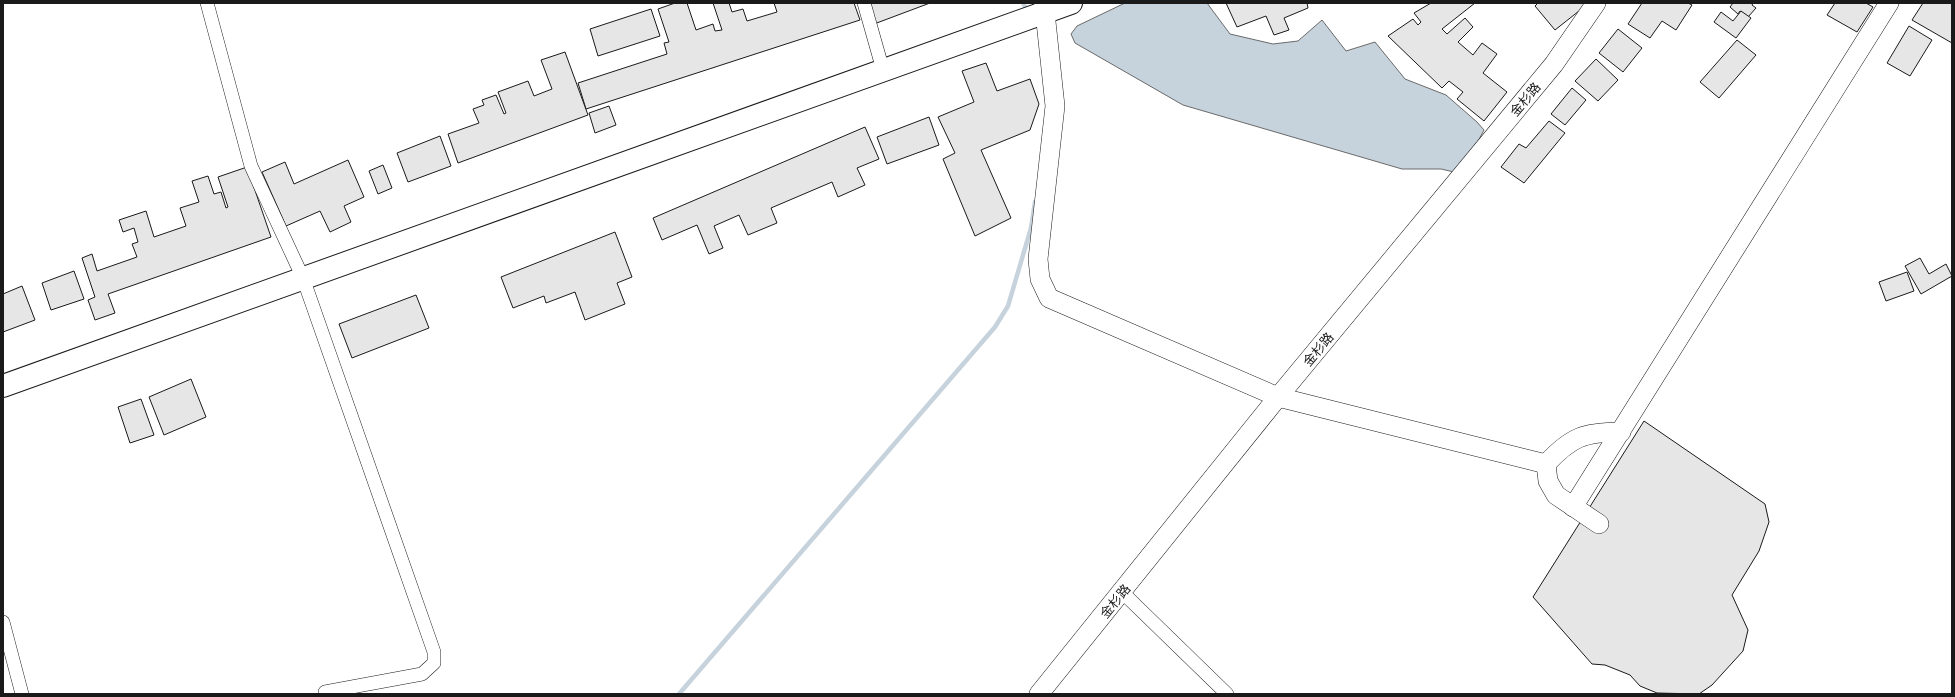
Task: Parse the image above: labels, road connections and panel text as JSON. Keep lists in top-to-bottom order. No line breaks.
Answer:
{"streets":{"street":["金杉路"]}}
